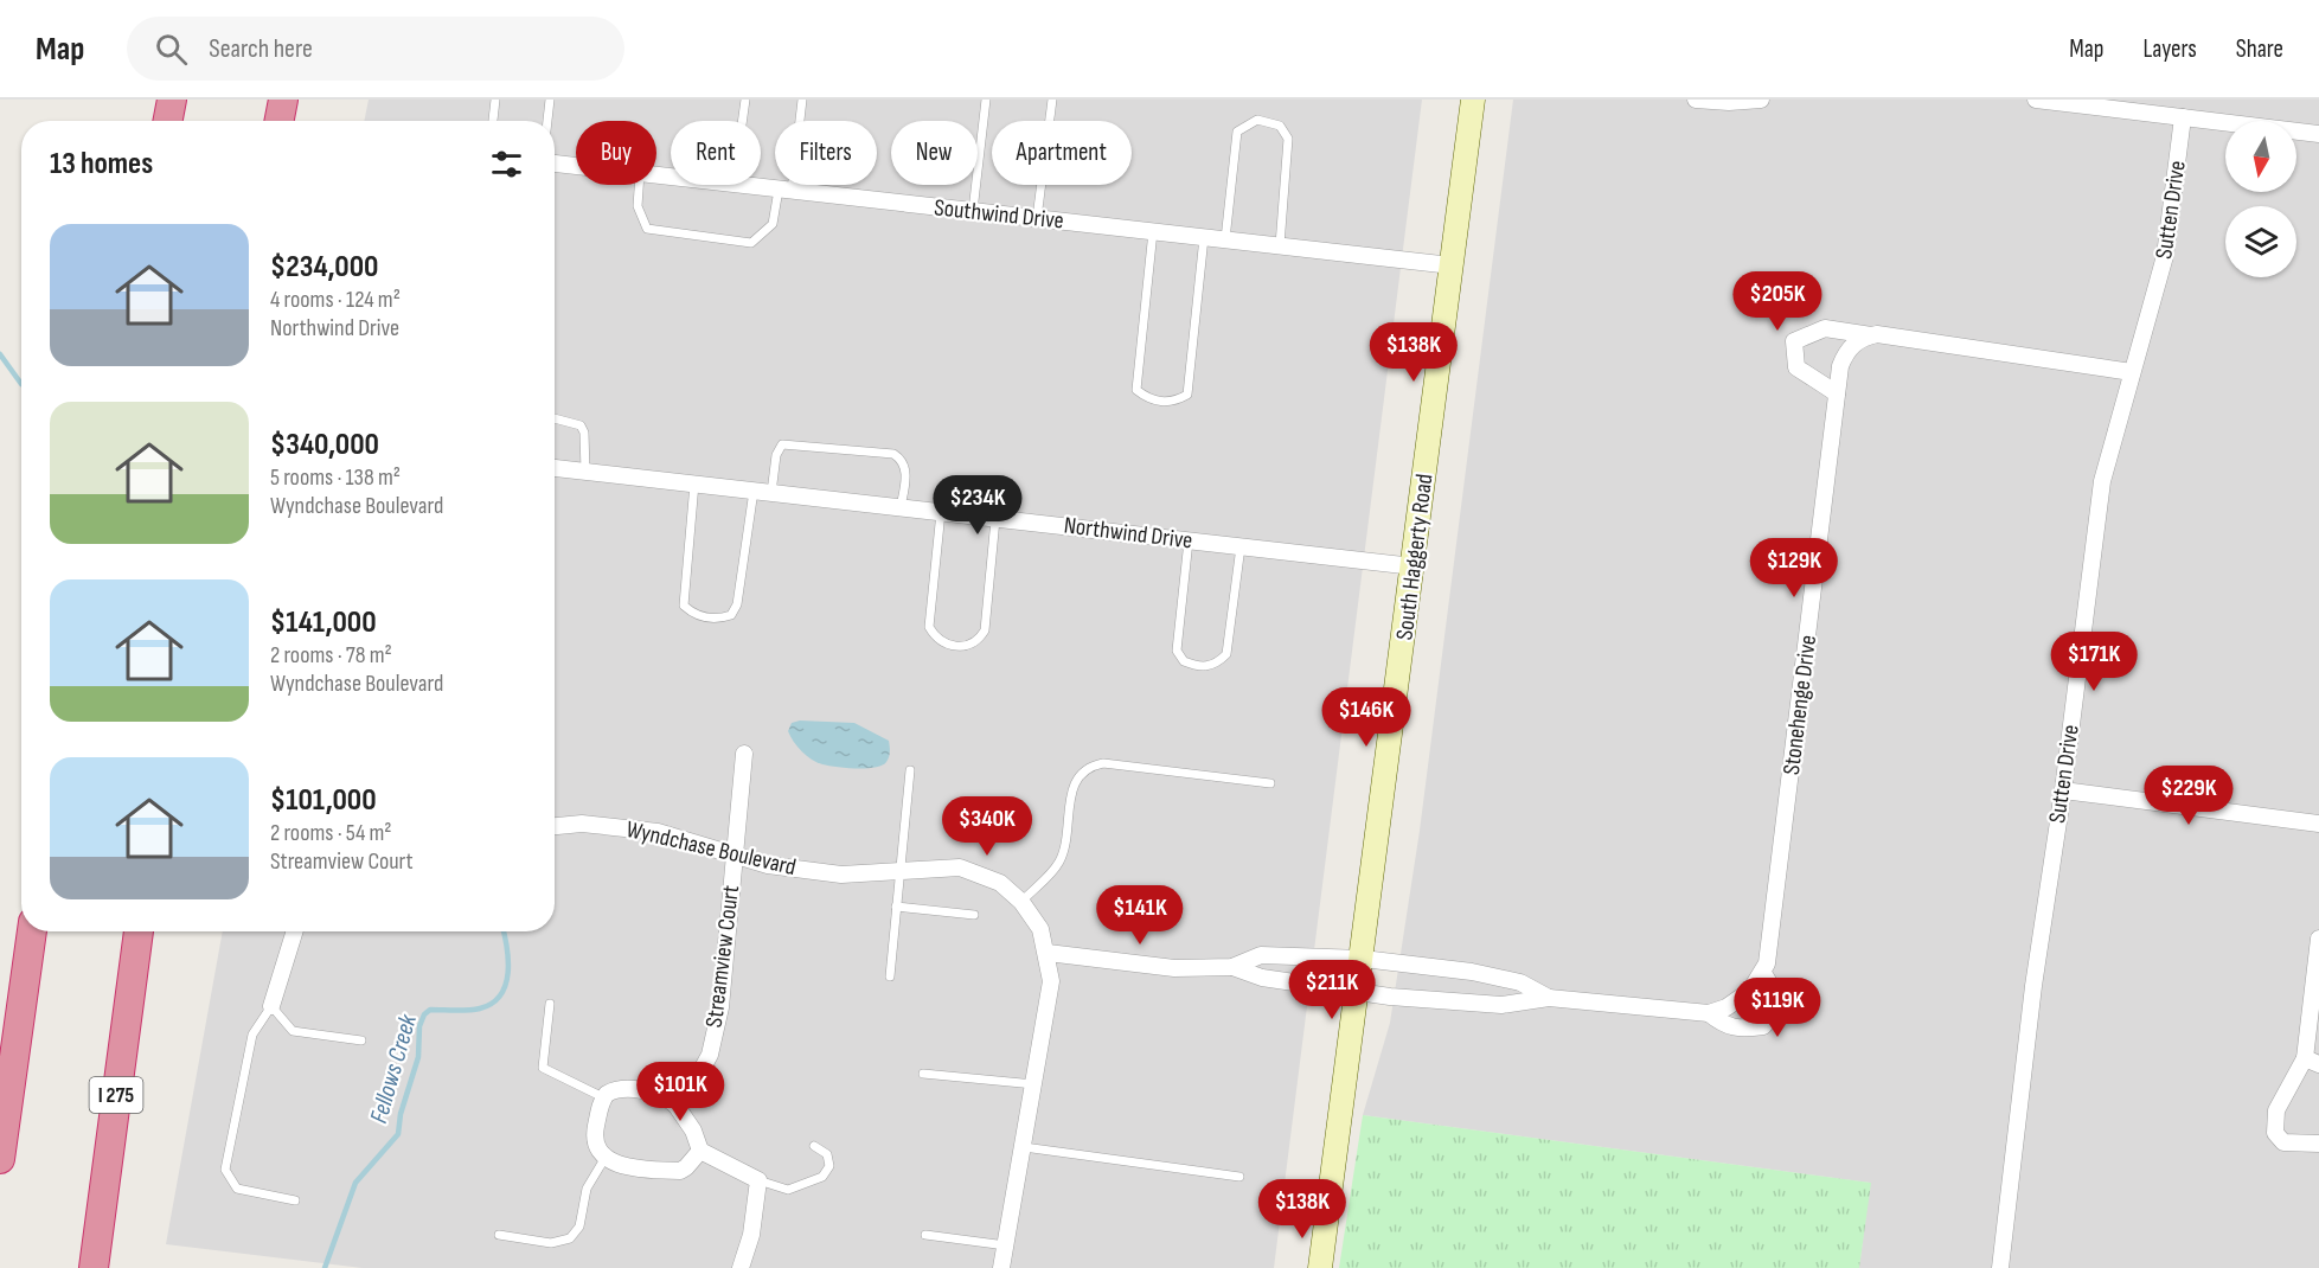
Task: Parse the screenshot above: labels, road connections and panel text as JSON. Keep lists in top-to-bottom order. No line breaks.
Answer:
{"streets":{"highway":["I 275"],"main road":["South Haggerty Road"],"street":["Sutten Drive","Southwind Drive","Northwind Drive","Stonehenge Drive","Wyndchase Boulevard","Streamview Court"]},"crossings":[["Southwind Drive","South Haggerty Road"],["Northwind Drive","South Haggerty Road"],["Wyndchase Boulevard","Streamview Court"]],"water":["Fellows Creek"],"north":"bottom","page":{"header":"Map","search":"Search here","nav":["Map","Layers","Share"],"chip":["Buy","Rent","Filters","New","Apartment"],"heading":"13 homes","list":[{"name":"$234,000","note":"4 rooms · 124 m² · Northwind Drive"},{"name":"$340,000","note":"5 rooms · 138 m² · Wyndchase Boulevard"},{"name":"$141,000","note":"2 rooms · 78 m² · Wyndchase Boulevard"},{"name":"$101,000","note":"2 rooms · 54 m² · Streamview Court"}],"price":["$205K","$138K","$234K","$129K","$171K","$146K","$229K","$340K","$141K","$211K","$119K","$101K","$138K"]}}
